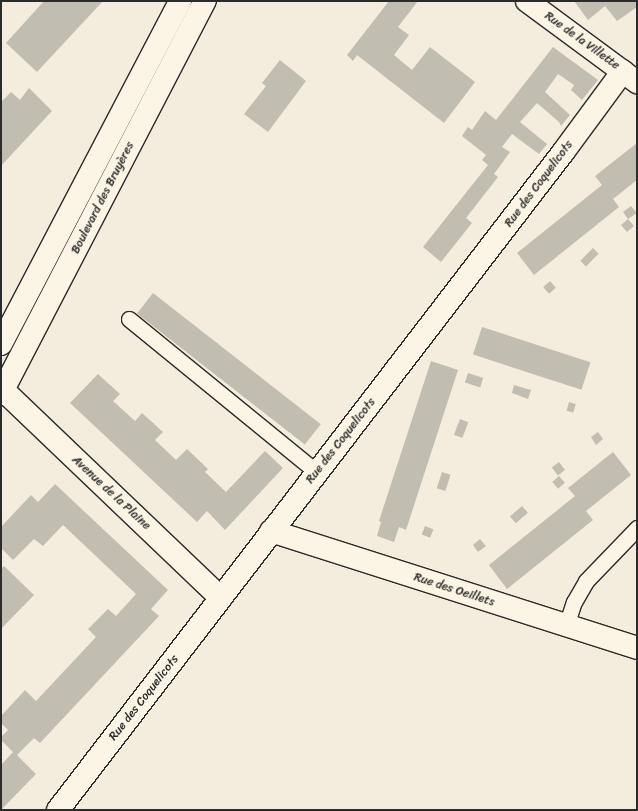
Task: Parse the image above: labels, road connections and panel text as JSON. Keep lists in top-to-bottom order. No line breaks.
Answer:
{"streets":{"street":["Rue de la Villette","Rue des Coquelicots","Boulevard des Bruyères","Avenue de la Plaine","Rue des Oeillets"]},"crossings":[["Rue de la Villette","Rue des Coquelicots"],["Rue des Coquelicots","Avenue de la Plaine"],["Rue des Coquelicots","Rue des Oeillets"],["Boulevard des Bruyères","Avenue de la Plaine"]]}
